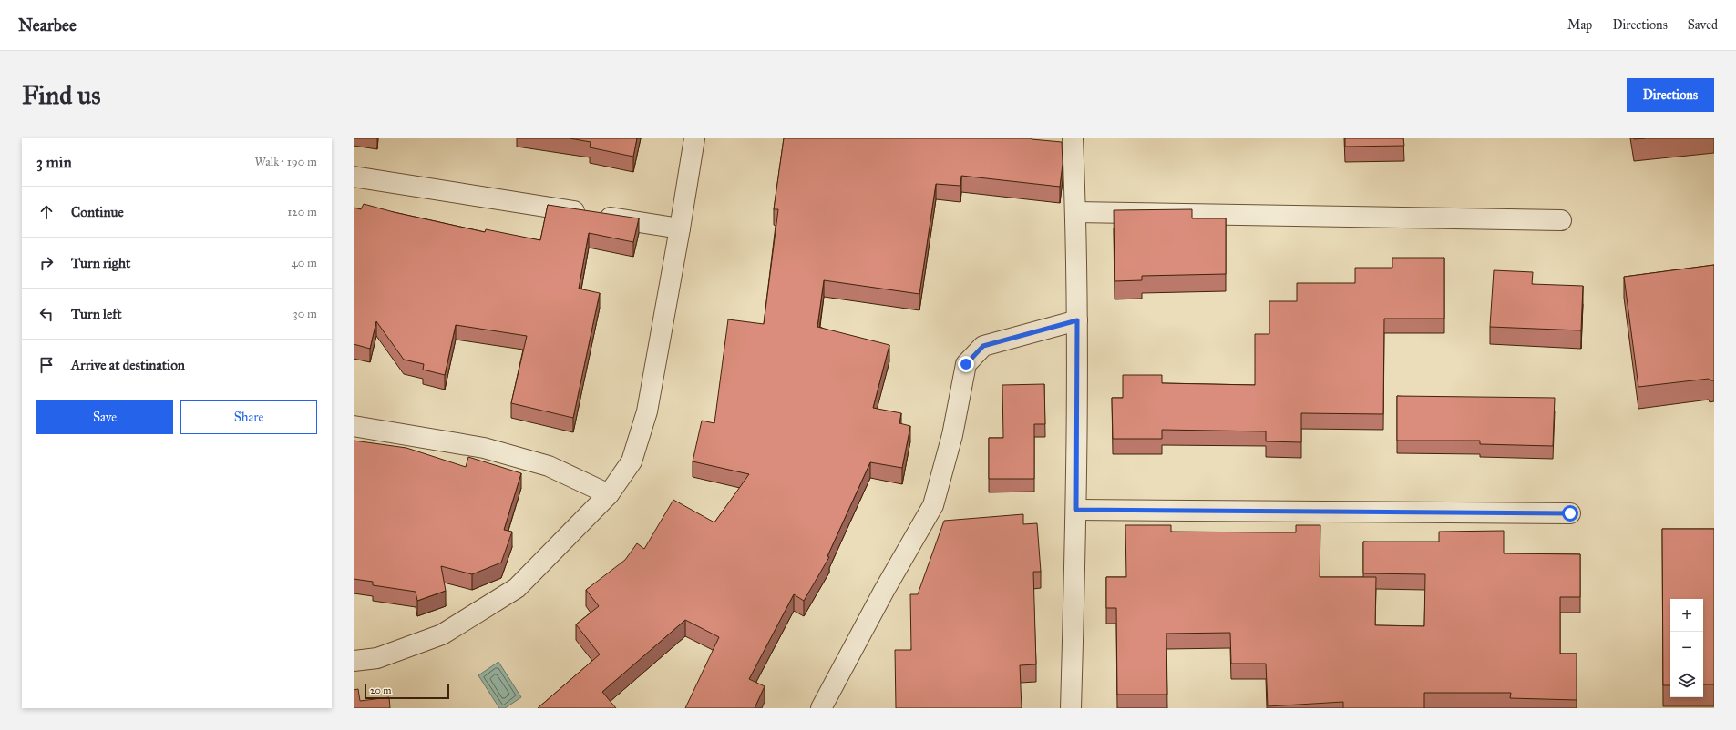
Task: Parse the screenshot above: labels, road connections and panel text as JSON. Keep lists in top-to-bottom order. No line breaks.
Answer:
{"scale_bar":"20 m","page":{"header":"Nearbee","nav":["Map","Directions","Saved"],"buttons":["Directions",["Save","Share"]],"title":"Find us","heading":["3 min","Walk · 190 m"],"list":[["Continue","120 m"],["Turn right","40 m"],["Turn left","30 m"],"Arrive at destination"],"map_buttons":["+","−"],"scale":"20 m"}}
